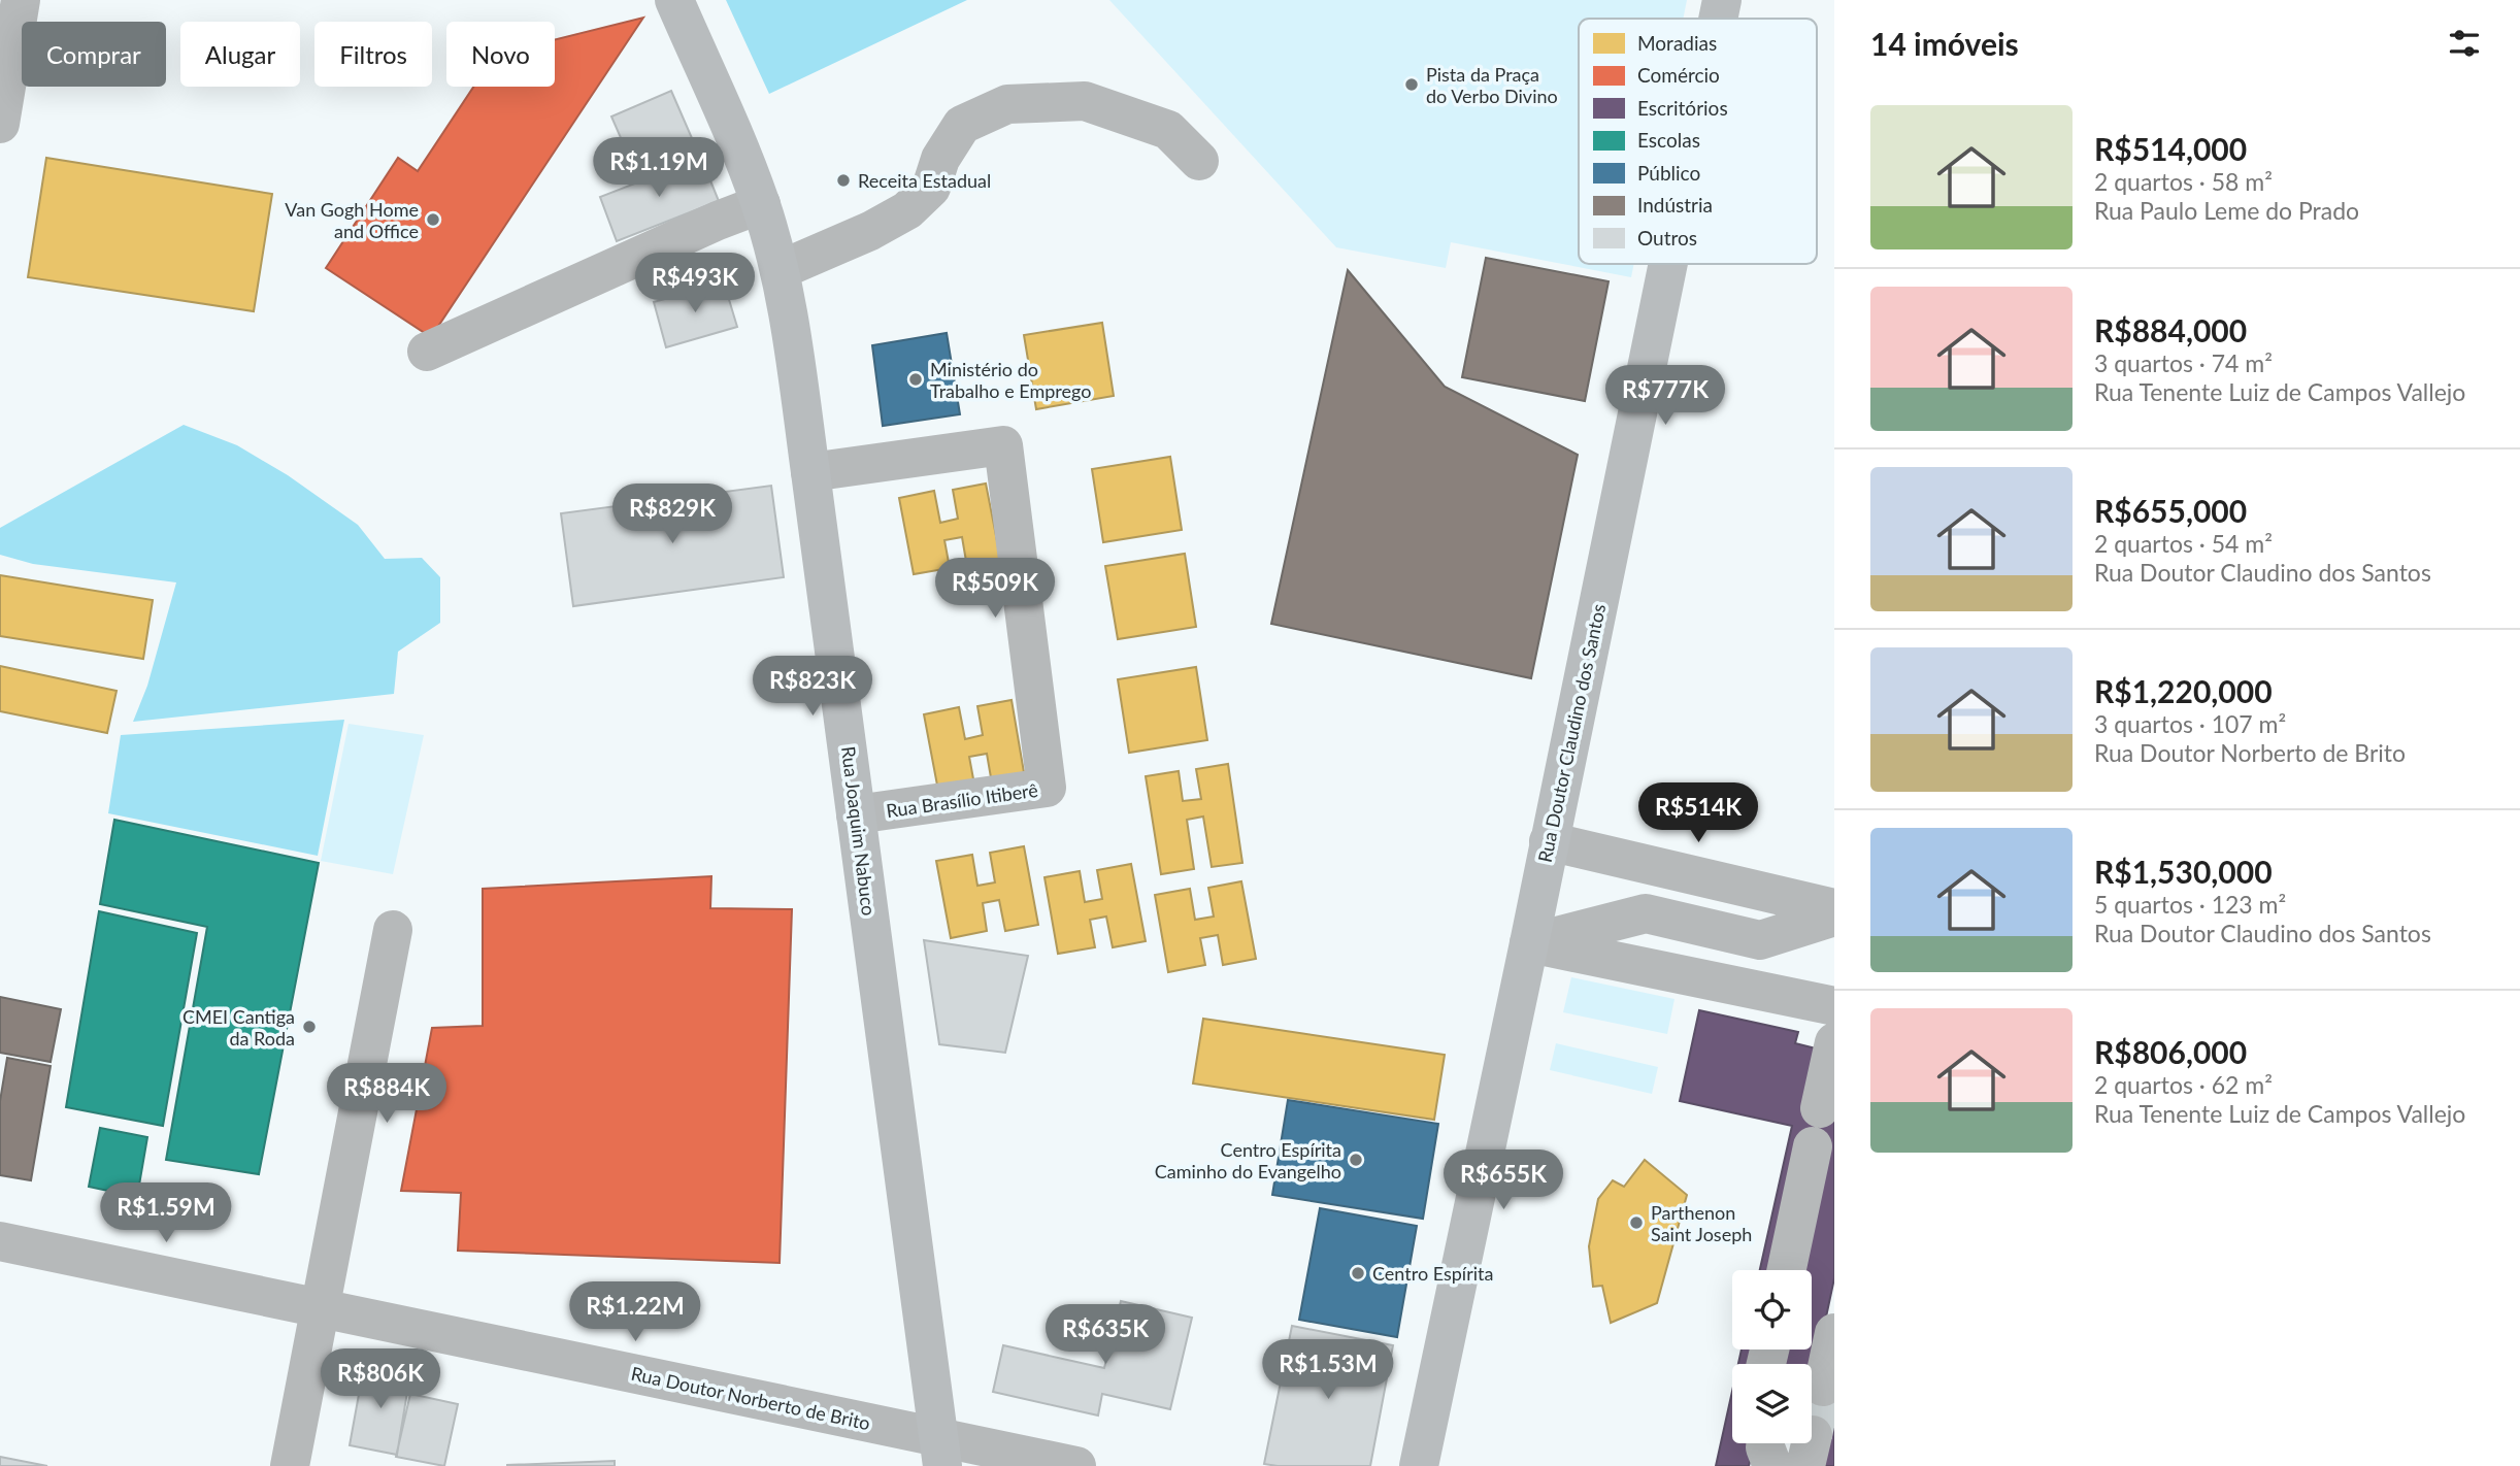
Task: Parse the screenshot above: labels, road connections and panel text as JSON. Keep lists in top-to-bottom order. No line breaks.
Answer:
{"streets":{"main road":["Rua Doutor Claudino dos Santos","Rua Joaquim Nabuco"],"street":["Rua Brasílio Itiberê","Rua Doutor Norberto de Brito"]},"crossings":[["Rua Brasílio Itiberê","Rua Joaquim Nabuco"],["Rua Joaquim Nabuco","Rua Doutor Norberto de Brito"]],"places":["Pista da Praça do Verbo Divino","Receita Estadual","Van Gogh Home and Office","Ministério do Trabalho e Emprego","CMEI Cantiga da Roda","Centro Espírita Caminho do Evangelho","Parthenon Saint Joseph","Centro Espírita"],"legend":["Moradias","Comércio","Escritórios","Escolas","Público","Indústria","Outros"],"page":{"heading":"14 imóveis","chip":["Comprar","Alugar","Filtros","Novo"],"list":[{"name":"R$514,000","note":"2 quartos · 58 m² · Rua Paulo Leme do Prado"},{"name":"R$884,000","note":"3 quartos · 74 m² · Rua Tenente Luiz de Campos Vallejo"},{"name":"R$655,000","note":"2 quartos · 54 m² · Rua Doutor Claudino dos Santos"},{"name":"R$1,220,000","note":"3 quartos · 107 m² · Rua Doutor Norberto de Brito"},{"name":"R$1,530,000","note":"5 quartos · 123 m² · Rua Doutor Claudino dos Santos"},{"name":"R$806,000","note":"2 quartos · 62 m² · Rua Tenente Luiz de Campos Vallejo"}],"price":["R$1.19M","R$493K","R$777K","R$829K","R$509K","R$823K","R$514K","R$884K","R$655K","R$1.59M","R$1.22M","R$635K","R$1.53M","R$806K"]}}
